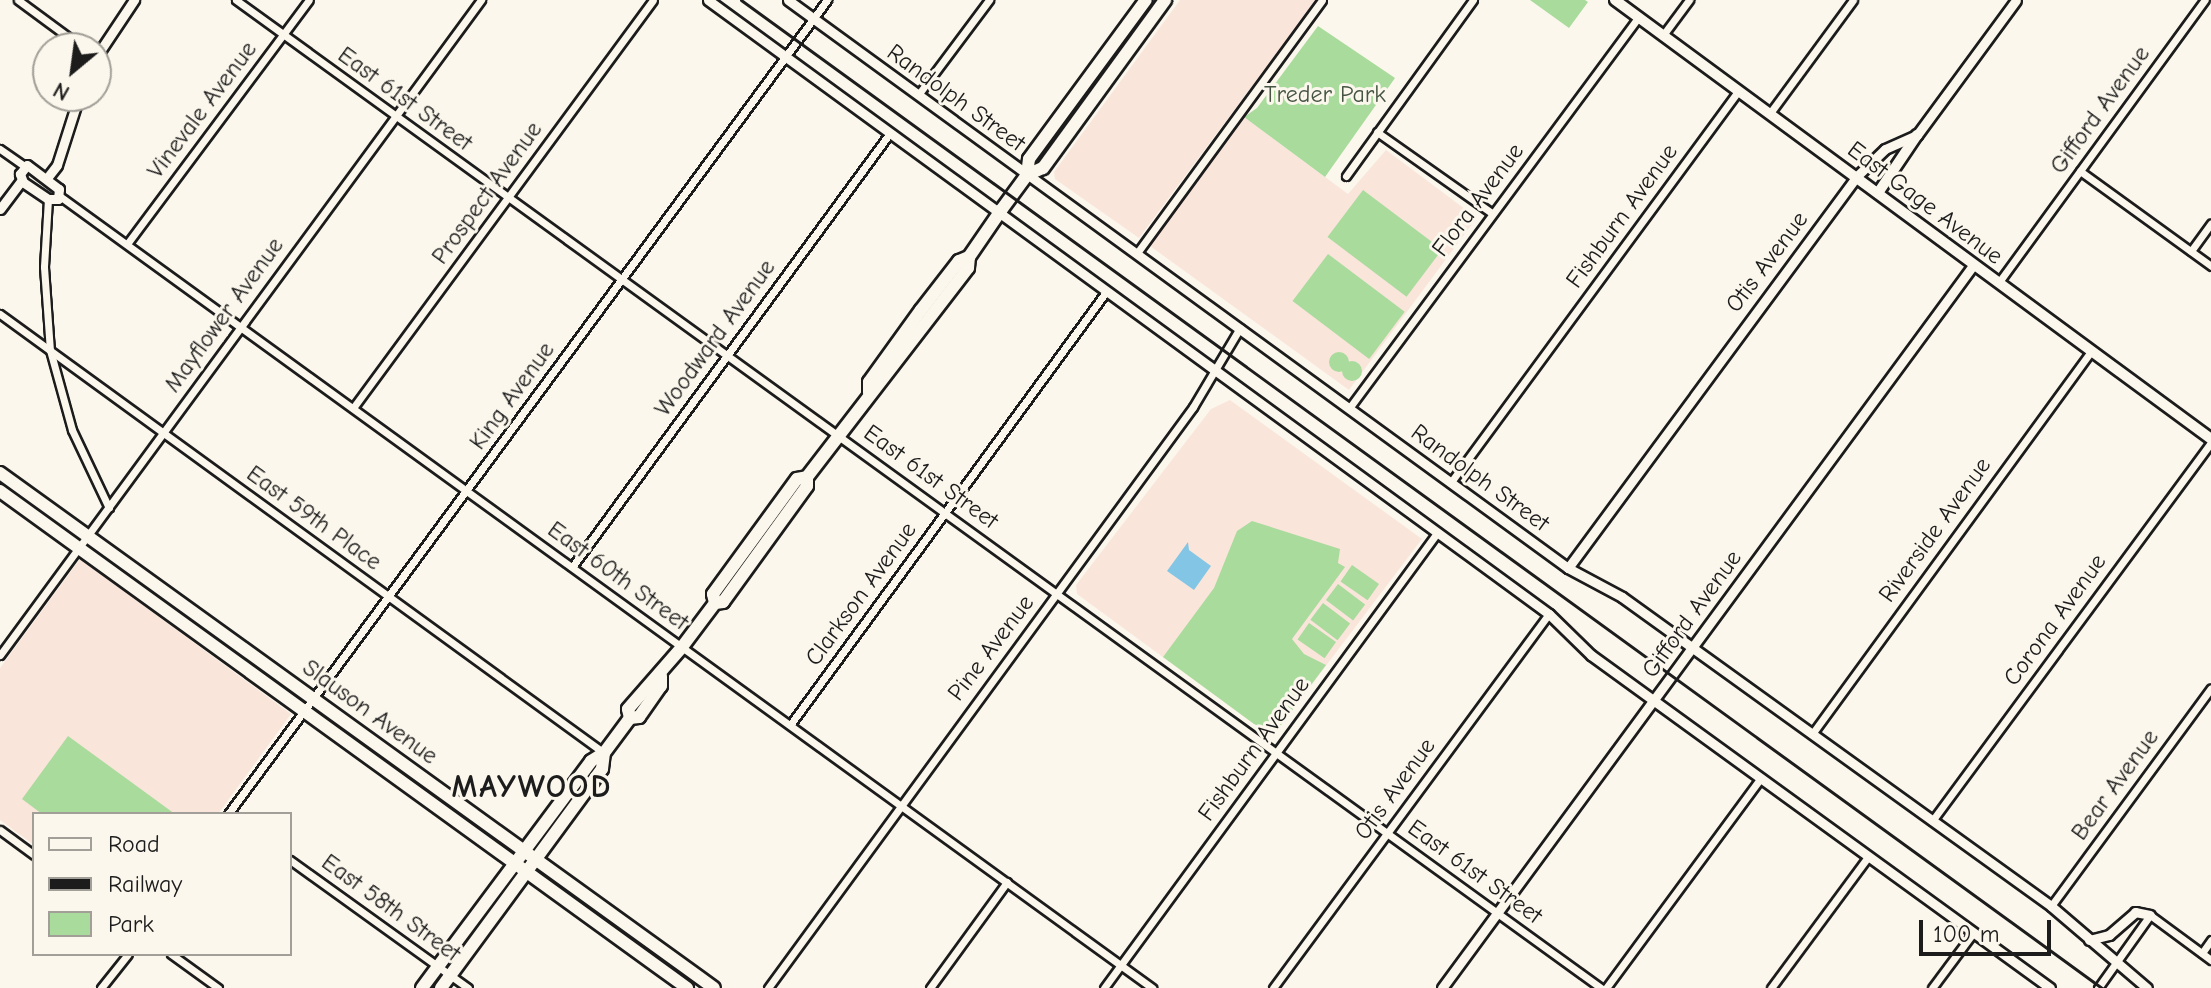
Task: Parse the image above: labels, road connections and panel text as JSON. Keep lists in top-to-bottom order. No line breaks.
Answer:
{"streets":{"main road":["East Gage Avenue","Slauson Avenue"],"street":["Randolph Street","East 61st Street","Vinevale Avenue","Gifford Avenue","Prospect Avenue","Flora Avenue","Fishburn Avenue","Otis Avenue","Mayflower Avenue","Woodward Avenue","King Avenue","East 59th Place","Riverside Avenue","East 60th Street","Clarkson Avenue","Corona Avenue","Pine Avenue","Bear Avenue","East 58th Street"]},"crossings":[["Randolph Street","Gifford Avenue"],["Randolph Street","Flora Avenue"],["Randolph Street","Fishburn Avenue"],["Randolph Street","Otis Avenue"],["Randolph Street","King Avenue"],["Randolph Street","Riverside Avenue"],["Randolph Street","Corona Avenue"],["Randolph Street","Pine Avenue"],["Randolph Street","Bear Avenue"],["East 61st Street","Vinevale Avenue"],["East 61st Street","Gifford Avenue"],["East 61st Street","Prospect Avenue"],["East 61st Street","Fishburn Avenue"],["East 61st Street","Otis Avenue"],["East 61st Street","Mayflower Avenue"],["East 61st Street","Woodward Avenue"],["East 61st Street","King Avenue"],["East 61st Street","Clarkson Avenue"],["East 61st Street","Pine Avenue"],["Vinevale Avenue","East 60th Street"],["Gifford Avenue","East Gage Avenue"],["Prospect Avenue","East 60th Street"],["Flora Avenue","East Gage Avenue"],["East Gage Avenue","Fishburn Avenue"],["East Gage Avenue","Otis Avenue"],["East Gage Avenue","Riverside Avenue"],["East Gage Avenue","Corona Avenue"],["Fishburn Avenue","East 60th Street"],["Mayflower Avenue","East 59th Place"],["Mayflower Avenue","East 60th Street"],["Mayflower Avenue","Slauson Avenue"],["Woodward Avenue","East 60th Street"],["King Avenue","East 59th Place"],["King Avenue","East 60th Street"],["King Avenue","Slauson Avenue"],["East 60th Street","Clarkson Avenue"],["East 60th Street","Pine Avenue"]],"districts":["MAYWOOD"],"parks":["Treder Park"],"legend":["Road","Railway","Park"],"scale_bar":"100 m","north":"bottom left"}
